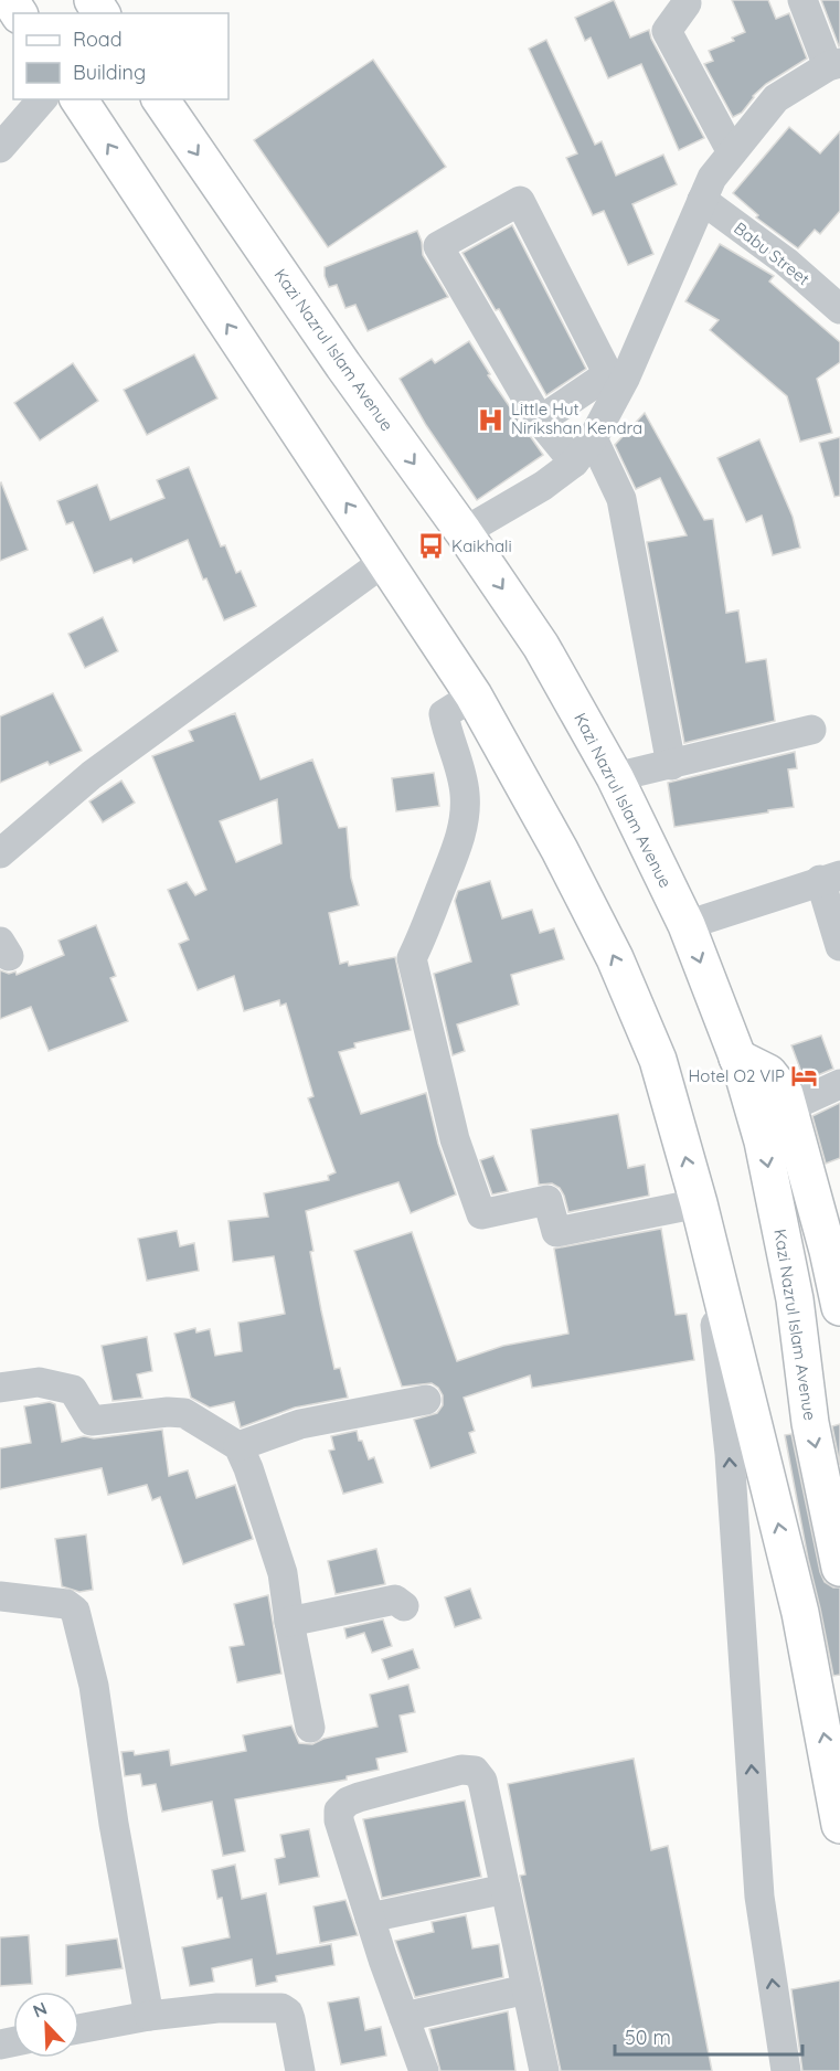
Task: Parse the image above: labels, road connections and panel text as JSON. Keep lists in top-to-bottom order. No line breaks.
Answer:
{"streets":{"main road":["Kazi Nazrul Islam Avenue"],"street":["Babu Street"]},"places":{"hospital":["Little Hut Nirikshan Kendra"],"bus stop":["Kaikhali"],"hotel":["Hotel O2 VIP"]},"legend":["Road","Building"],"scale_bar":"50 m","north":"top left"}
